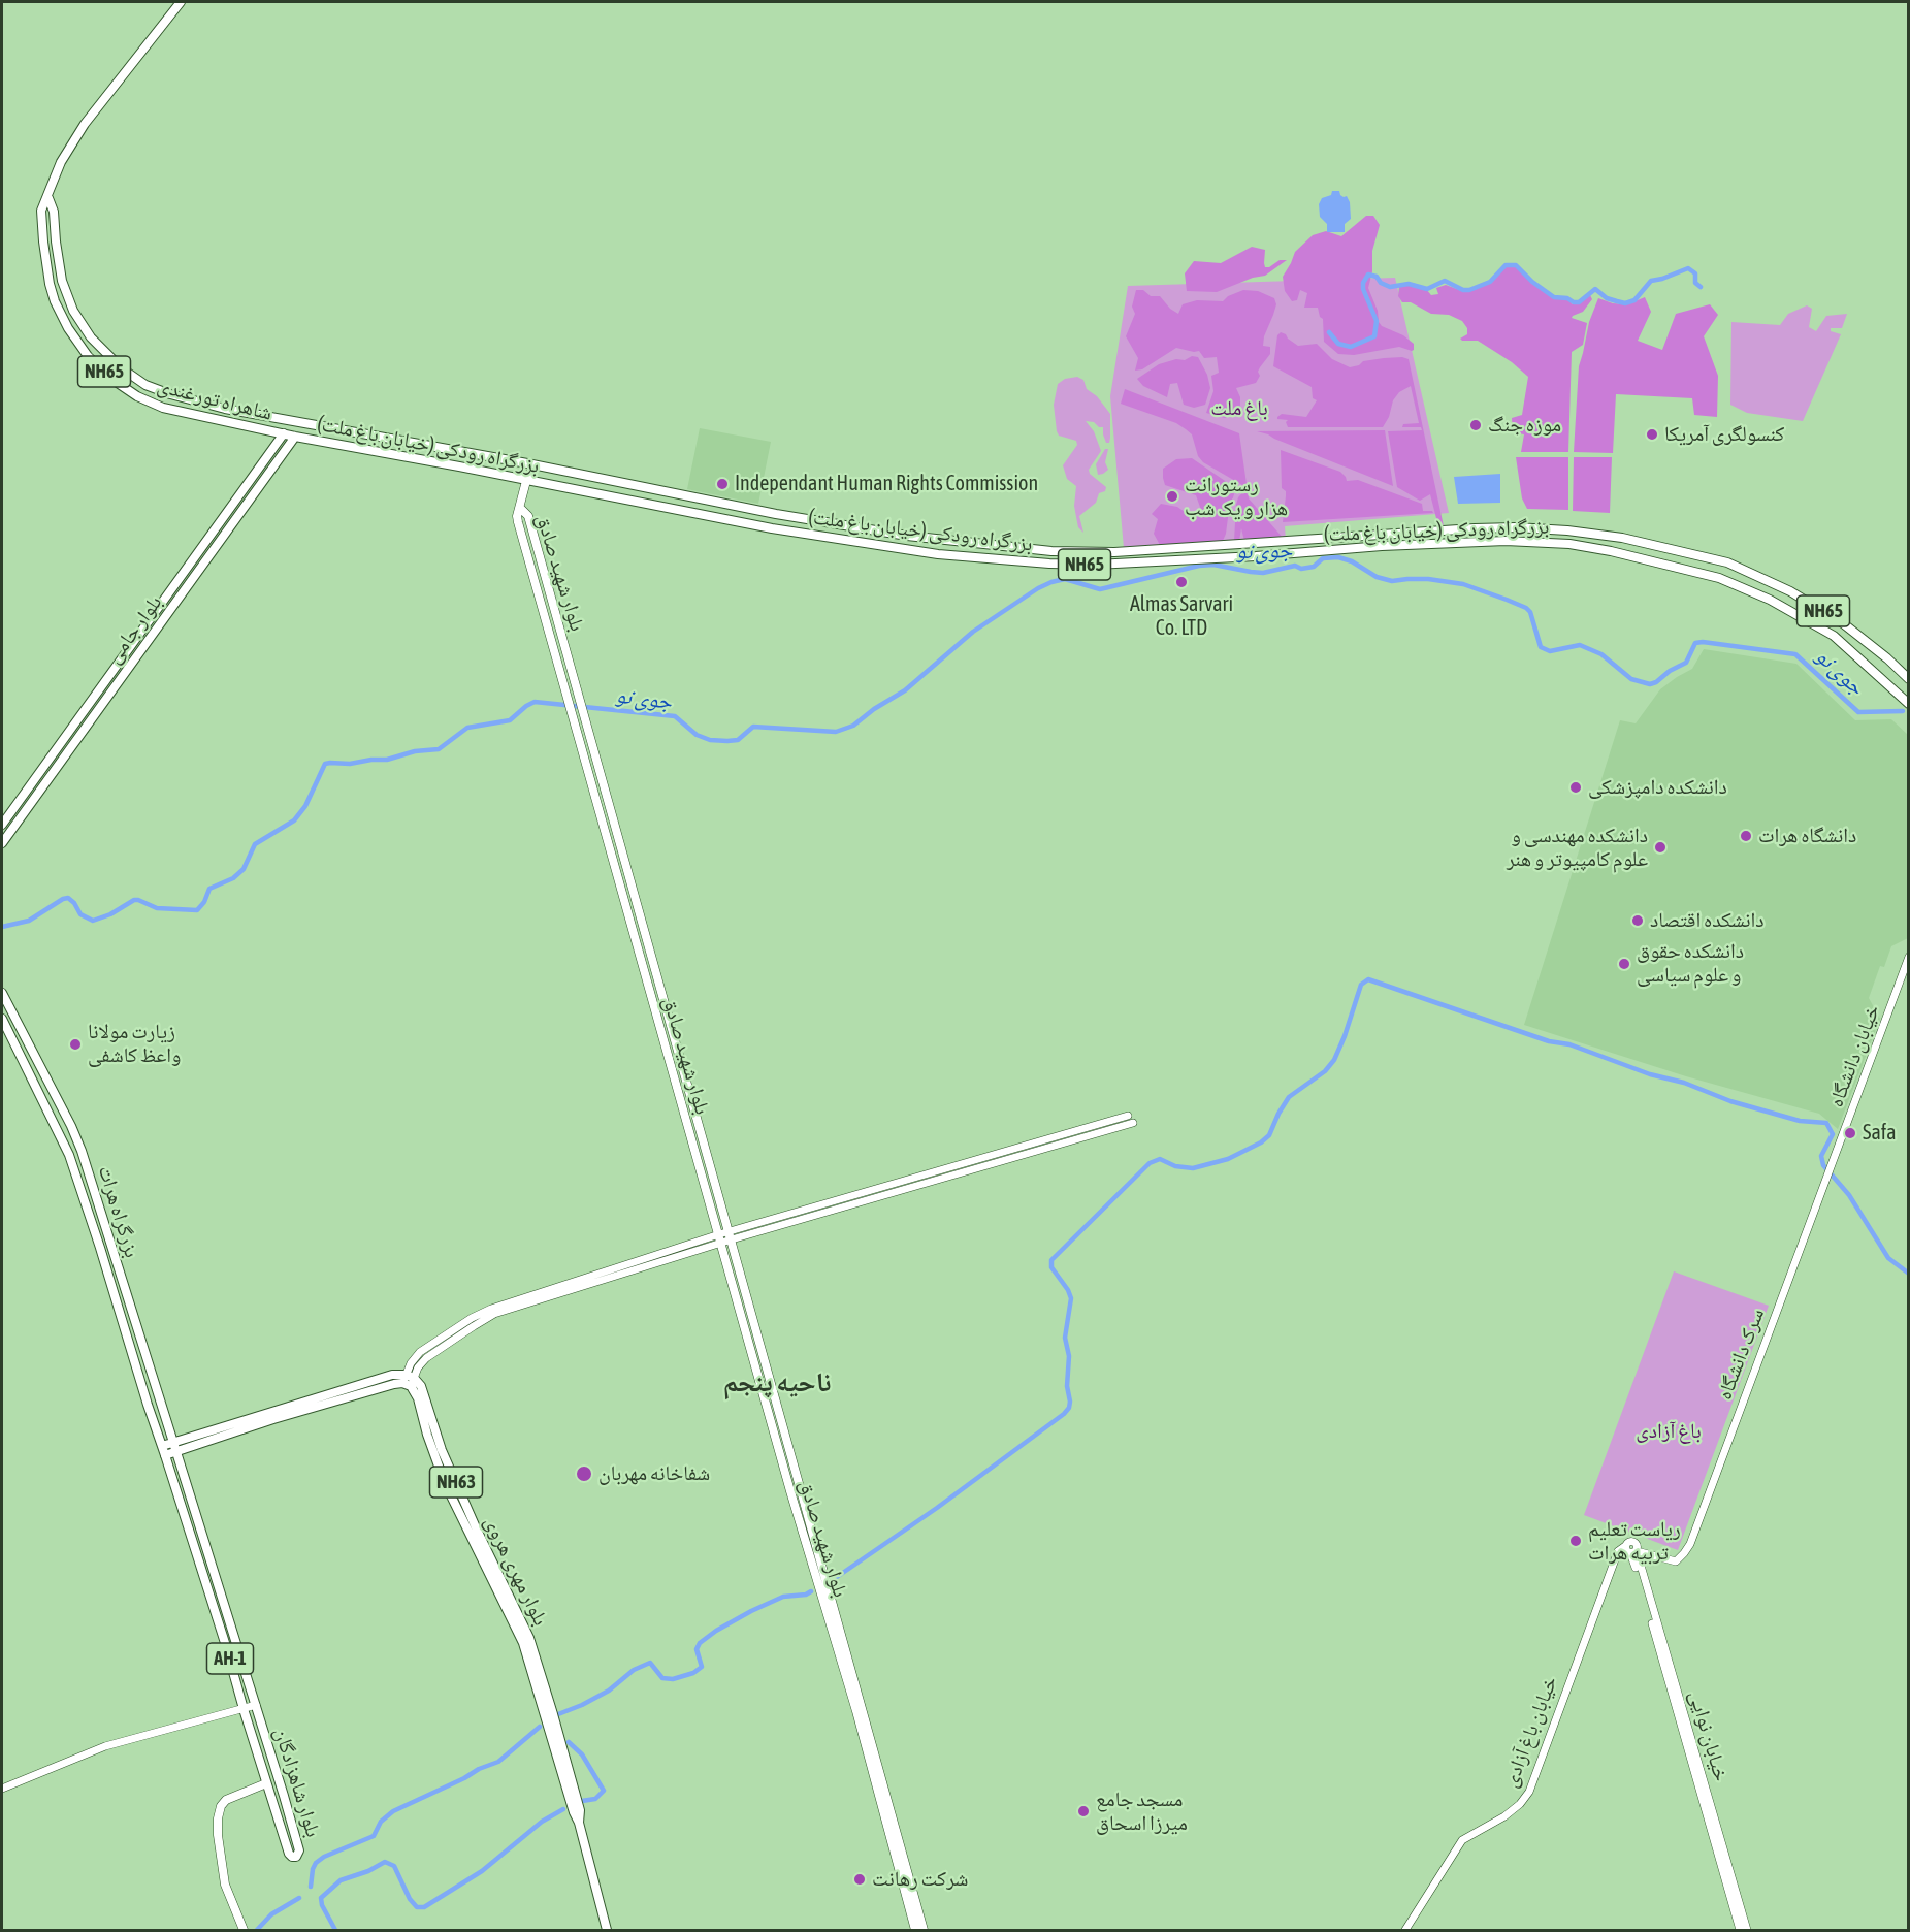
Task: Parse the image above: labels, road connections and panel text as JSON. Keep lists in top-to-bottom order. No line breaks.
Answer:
{"streets":{"main road":["NH65","شاهراه تورغندی","بزرگراه رودکی (خیابان باغ ملت)","بلوار شهید صادق","بلوار جامی","بزرگراه هرات","NH63","بلوار مهری هروی","AH-1","بلوار شاهزادگان"],"street":["خیابان دانشگاه","سرک دانشگاه","خیابان باغ آزادی","خیابان نوایی"]},"crossings":[["NH65","بزرگراه رودکی (خیابان باغ ملت)"],["شاهراه تورغندی","بزرگراه رودکی (خیابان باغ ملت)"],["شاهراه تورغندی","بلوار جامی"],["بزرگراه رودکی (خیابان باغ ملت)","بلوار جامی"],["خیابان دانشگاه","سرک دانشگاه"],["بزرگراه هرات","بلوار شاهزادگان"],["خیابان باغ آزادی","خیابان نوایی"]],"districts":["ناحیه پنجم"],"water":["جوی نو"],"parks":["باغ ملت","باغ آزادی"],"places":["موزه جنگ","کنسولگری آمریکا","Independant Human Rights Commission","رستورانت هزار و یک شب","Almas Sarvari Co. LTD","دانشکده دامپزشکی","دانشگاه هرات","دانشکده مهندسی و علوم کامپیوتر و هنر","دانشکده اقتصاد","دانشکده حقوق و علوم سیاسی","زیارت مولانا واعظ کاشفی","Safa","شفاخانه مهربان","ریاست تعلیم تربیه هرات","مسجد جامع میرزا اسحاق","شرکت رهانت"]}
